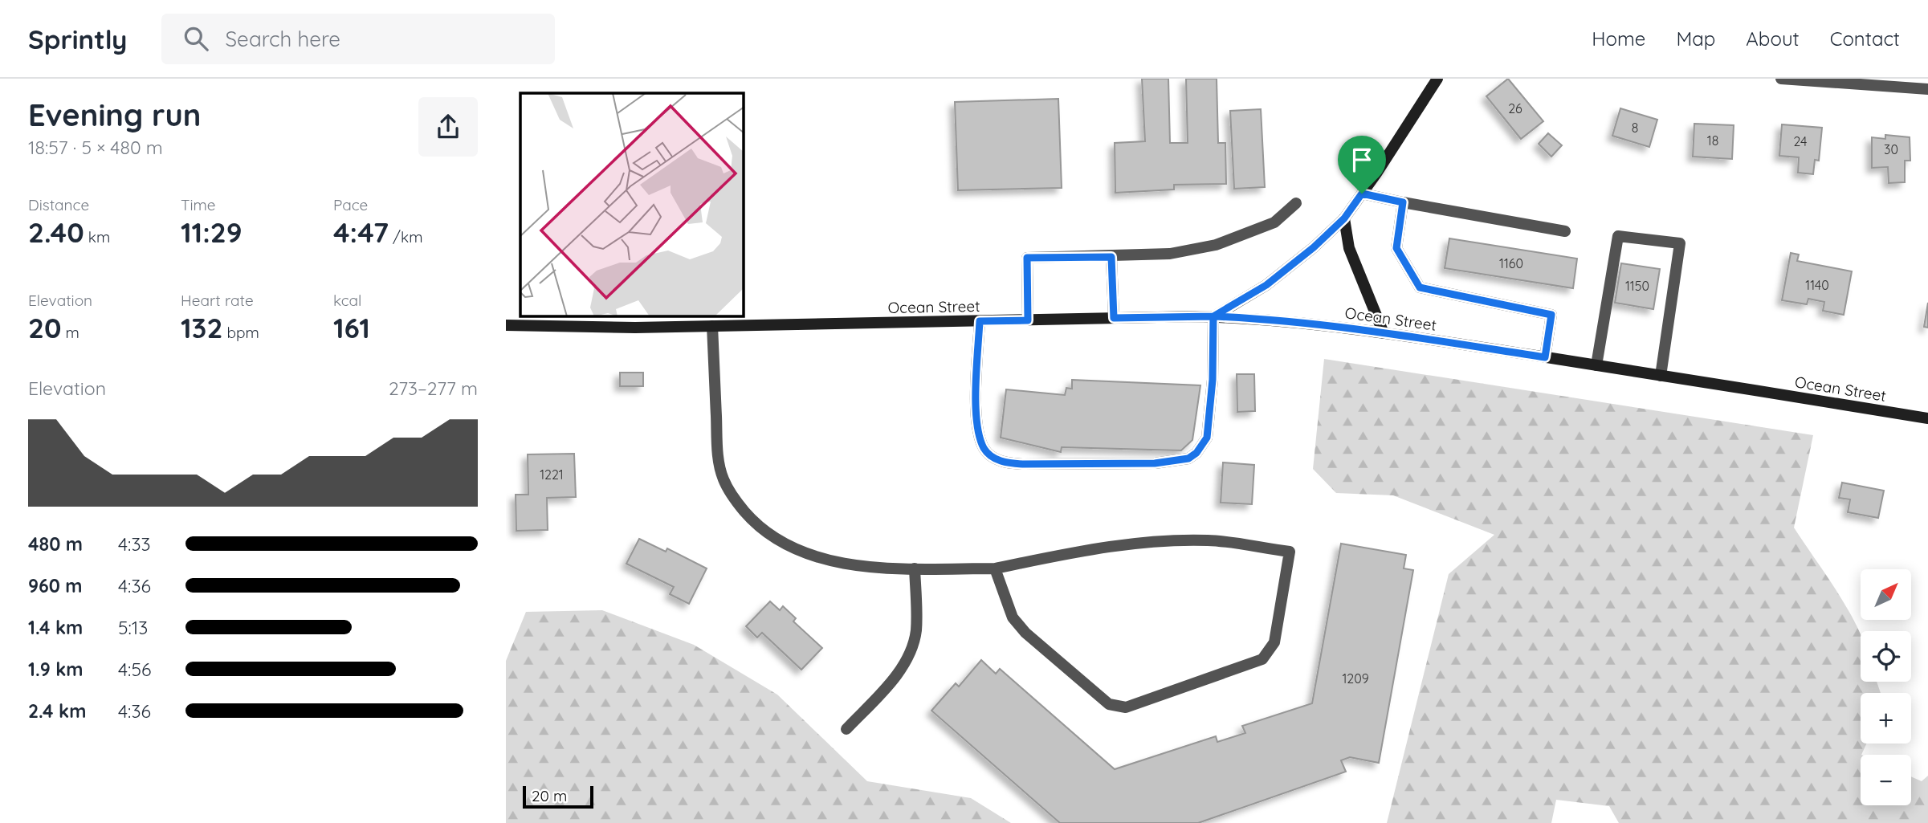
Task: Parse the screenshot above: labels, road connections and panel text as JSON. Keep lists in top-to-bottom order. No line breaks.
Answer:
{"streets":{"main road":["Ocean Street"]},"house_numbers":["26","8","18","24","30","1160","1140","1150","1221","1209"],"scale_bar":"20 m","north":"top right","page":{"header":"Sprintly","search":"Search here","nav":["Home","Map","About","Contact"],"heading":["Evening run","18:57 · 5 × 480 m"],"stats":[["Distance","2.40 km"],["Time","11:29"],["Pace","4:47 /km"],["Elevation","20 m"],["Heart rate","132 bpm"],["kcal","161"]],"chart":["Elevation","273–277 m"],"list":[{"name":"480 m","note":"4:33"},{"name":"960 m","note":"4:36"},{"name":"1.4 km","note":"5:13"},{"name":"1.9 km","note":"4:56"},{"name":"2.4 km","note":"4:36"}],"map_buttons":["+","−"],"scale":"20 m"}}
